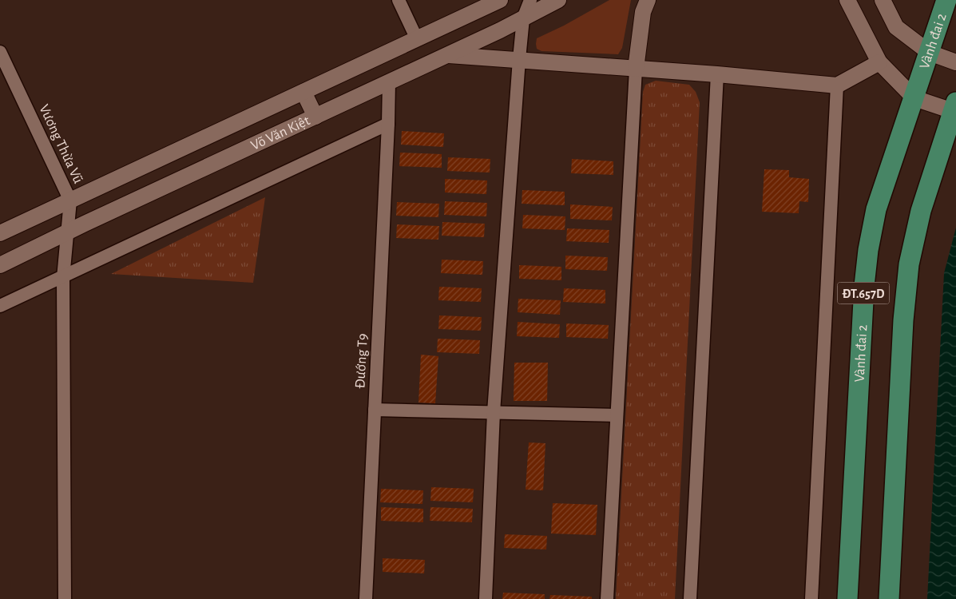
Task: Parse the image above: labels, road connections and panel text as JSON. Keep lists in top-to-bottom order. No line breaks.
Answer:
{"streets":{"main road":["Vành đai 2","ĐT.657D"],"street":["Võ Văn Kiệt","Vương Thừa Vũ","Đướng T9"]},"crossings":[["Võ Văn Kiệt","Vương Thừa Vũ"],["Võ Văn Kiệt","Đướng T9"]]}
